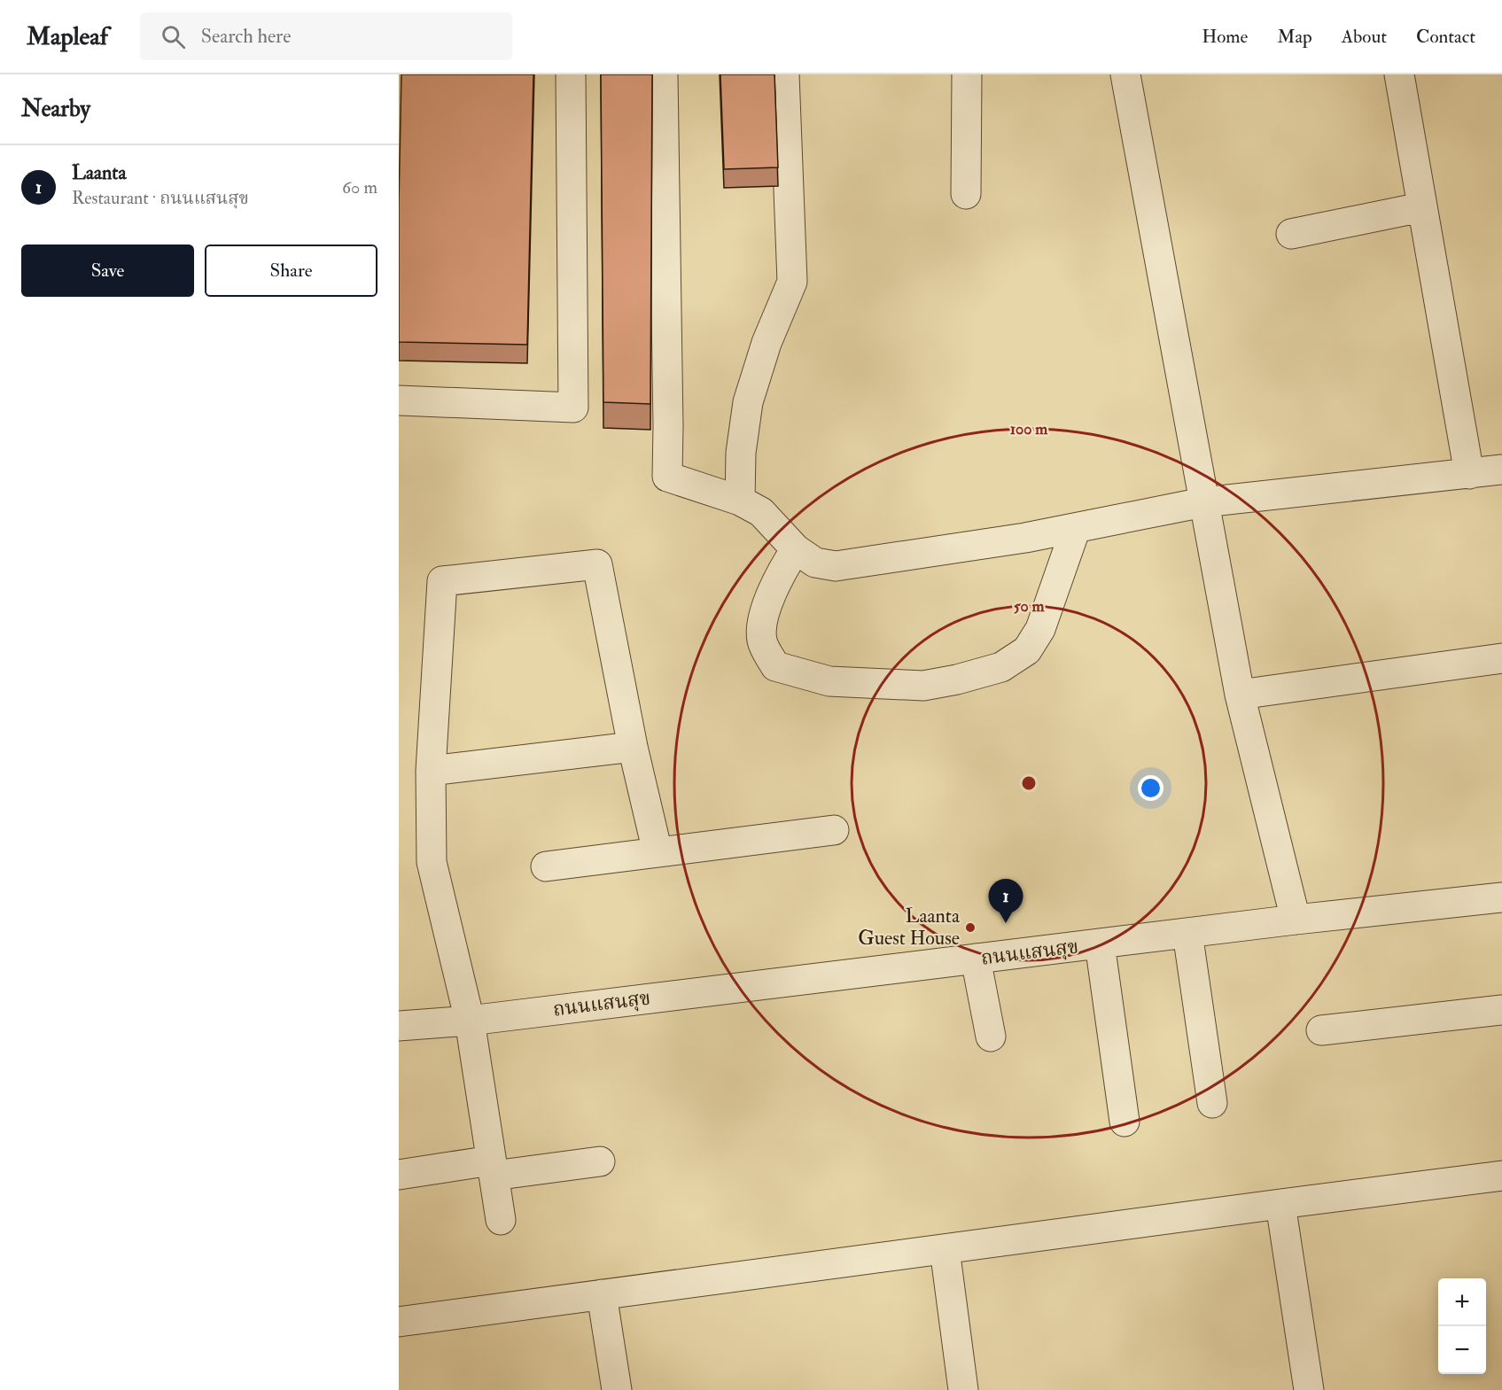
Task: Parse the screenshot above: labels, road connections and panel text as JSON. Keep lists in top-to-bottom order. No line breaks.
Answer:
{"streets":{"street":["ถนนแสนสุข"]},"places":["Laanta Guest House"],"page":{"header":"Mapleaf","search":"Search here","nav":["Home","Map","About","Contact"],"heading":"Nearby","list":[{"mark":"1","name":"Laanta","note":"Restaurant · ถนนแสนสุข","value":"60 m"}],"buttons":["Save","Share"],"pins":"1","map_buttons":["+","−"]},"rings":["100 m","50 m"]}
